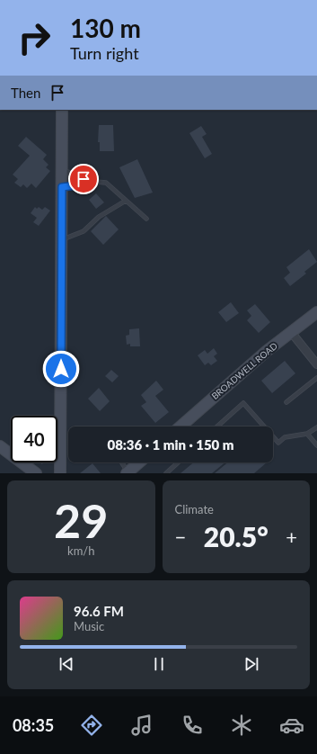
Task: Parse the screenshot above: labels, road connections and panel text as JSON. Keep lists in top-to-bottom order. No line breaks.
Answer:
{"streets":{"street":["BROADWELL ROAD"]},"page":{"turn":["130 m","Turn right"],"then":"Then","limit":"40","trip":"08:36 · 1 min · 150 m","tile":[["29","km/h"],"Climate"],"heat":["−","20.5°","+"],"song":["96.6 FM","Music"],"tabs":"08:35"}}
